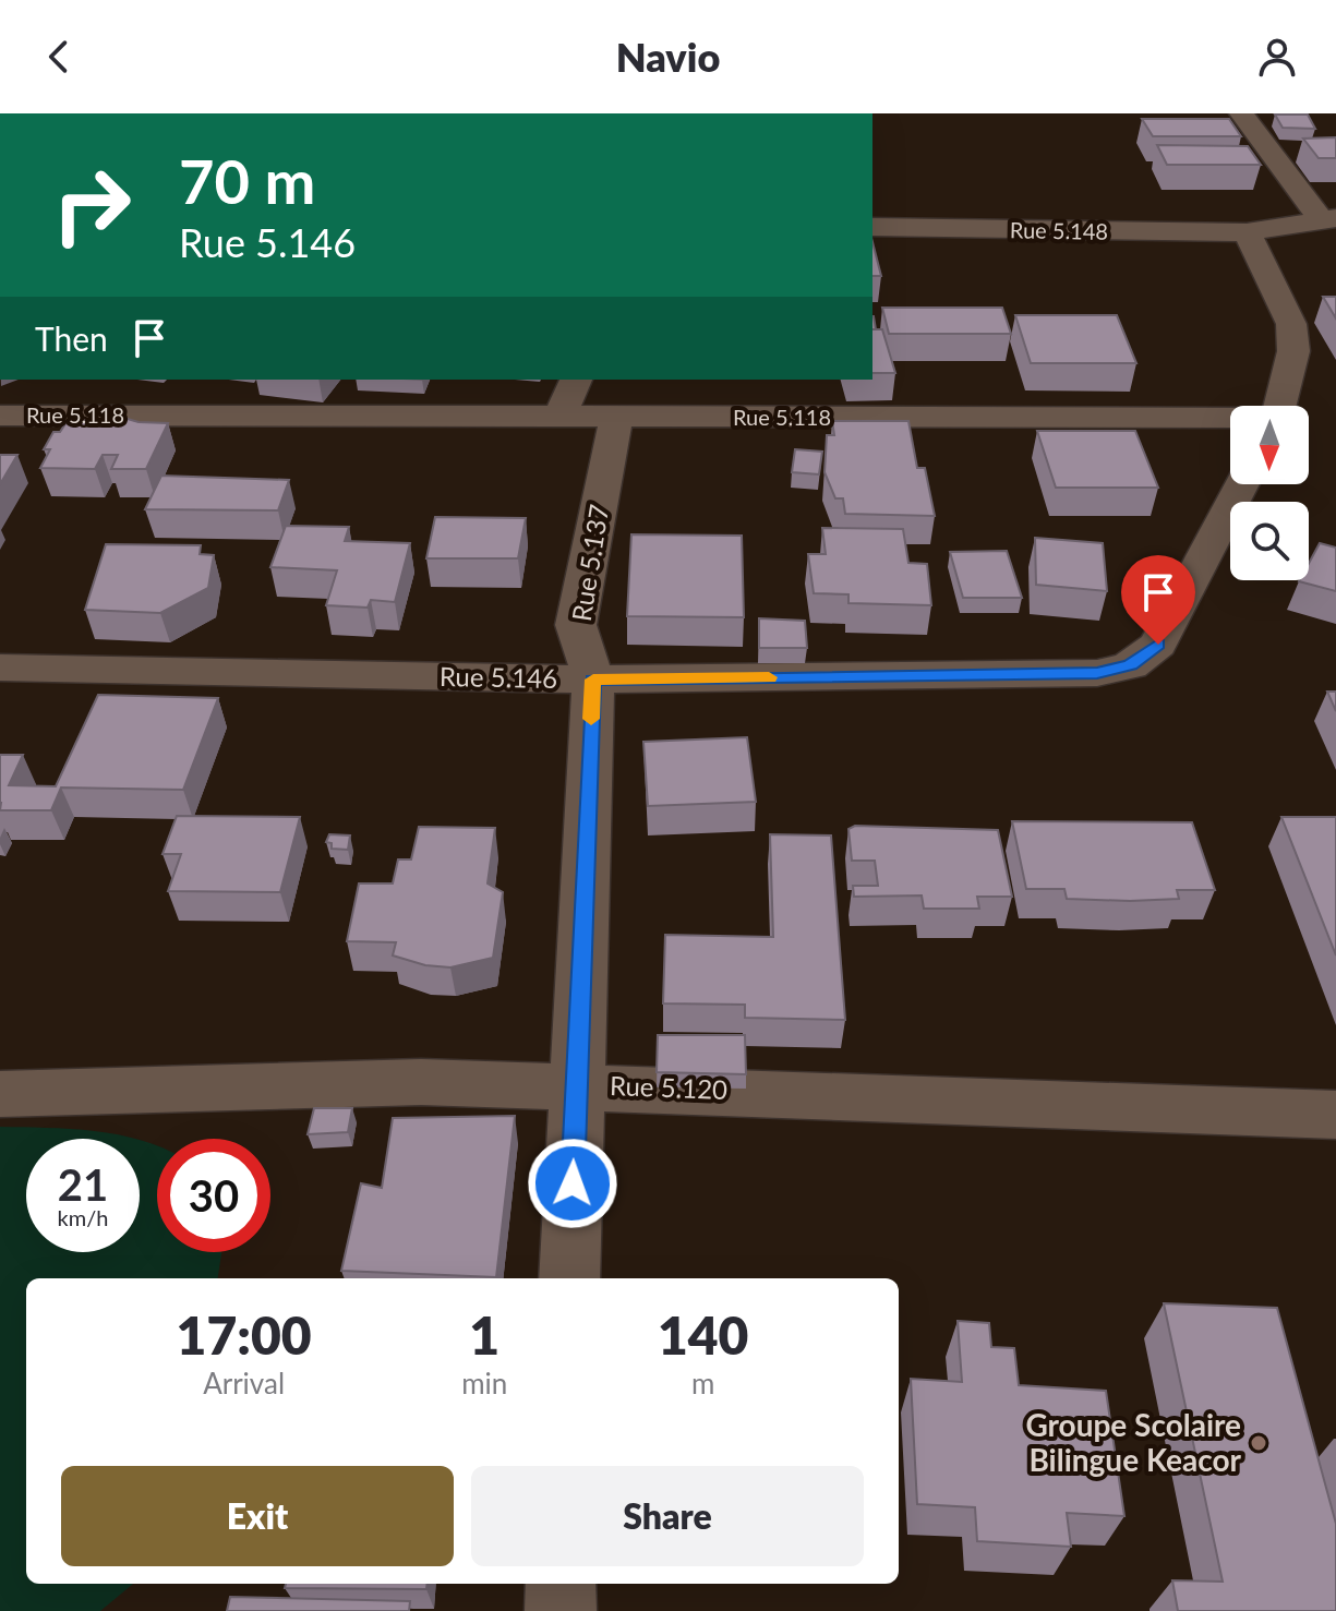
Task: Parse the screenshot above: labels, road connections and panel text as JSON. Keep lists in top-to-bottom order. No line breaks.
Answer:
{"streets":{"street":["Rue 5.148","Rue 5.118","Rue 5.137","Rue 5.146","Rue 5.120"]},"crossings":[["Rue 5.148","Rue 5.118"],["Rue 5.118","Rue 5.137"],["Rue 5.137","Rue 5.146"],["Rue 5.137","Rue 5.120"]],"places":["Groupe Scolaire Bilingue Keacor"],"north":"bottom","page":{"header":"Navio","turn":["70 m","Rue 5.146"],"then":"Then","speed":"21 km/h","limit":"30","eta":["17:00","Arrival","1","min","140","m"],"buttons":["Exit","Share"]}}
